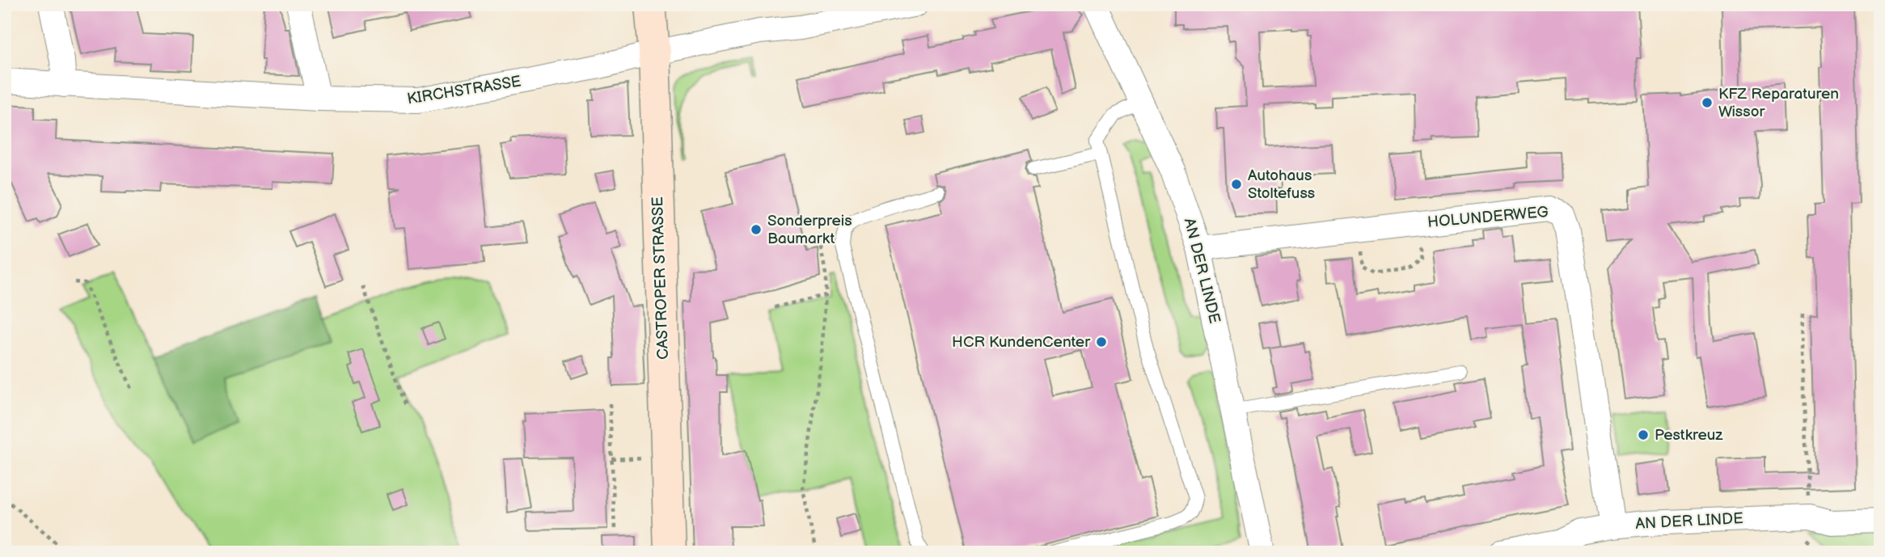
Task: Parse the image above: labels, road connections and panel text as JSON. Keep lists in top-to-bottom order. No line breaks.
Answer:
{"streets":{"main road":["CASTROPER STRASSE"],"street":["KIRCHSTRASSE","HOLUNDERWEG","AN DER LINDE"]},"crossings":[["KIRCHSTRASSE","CASTROPER STRASSE"],["HOLUNDERWEG","AN DER LINDE"]],"places":["KFZ Reparaturen Wissor","Autohaus Stoltefuss","Sonderpreis Baumarkt","HCR KundenCenter","Pestkreuz"]}
